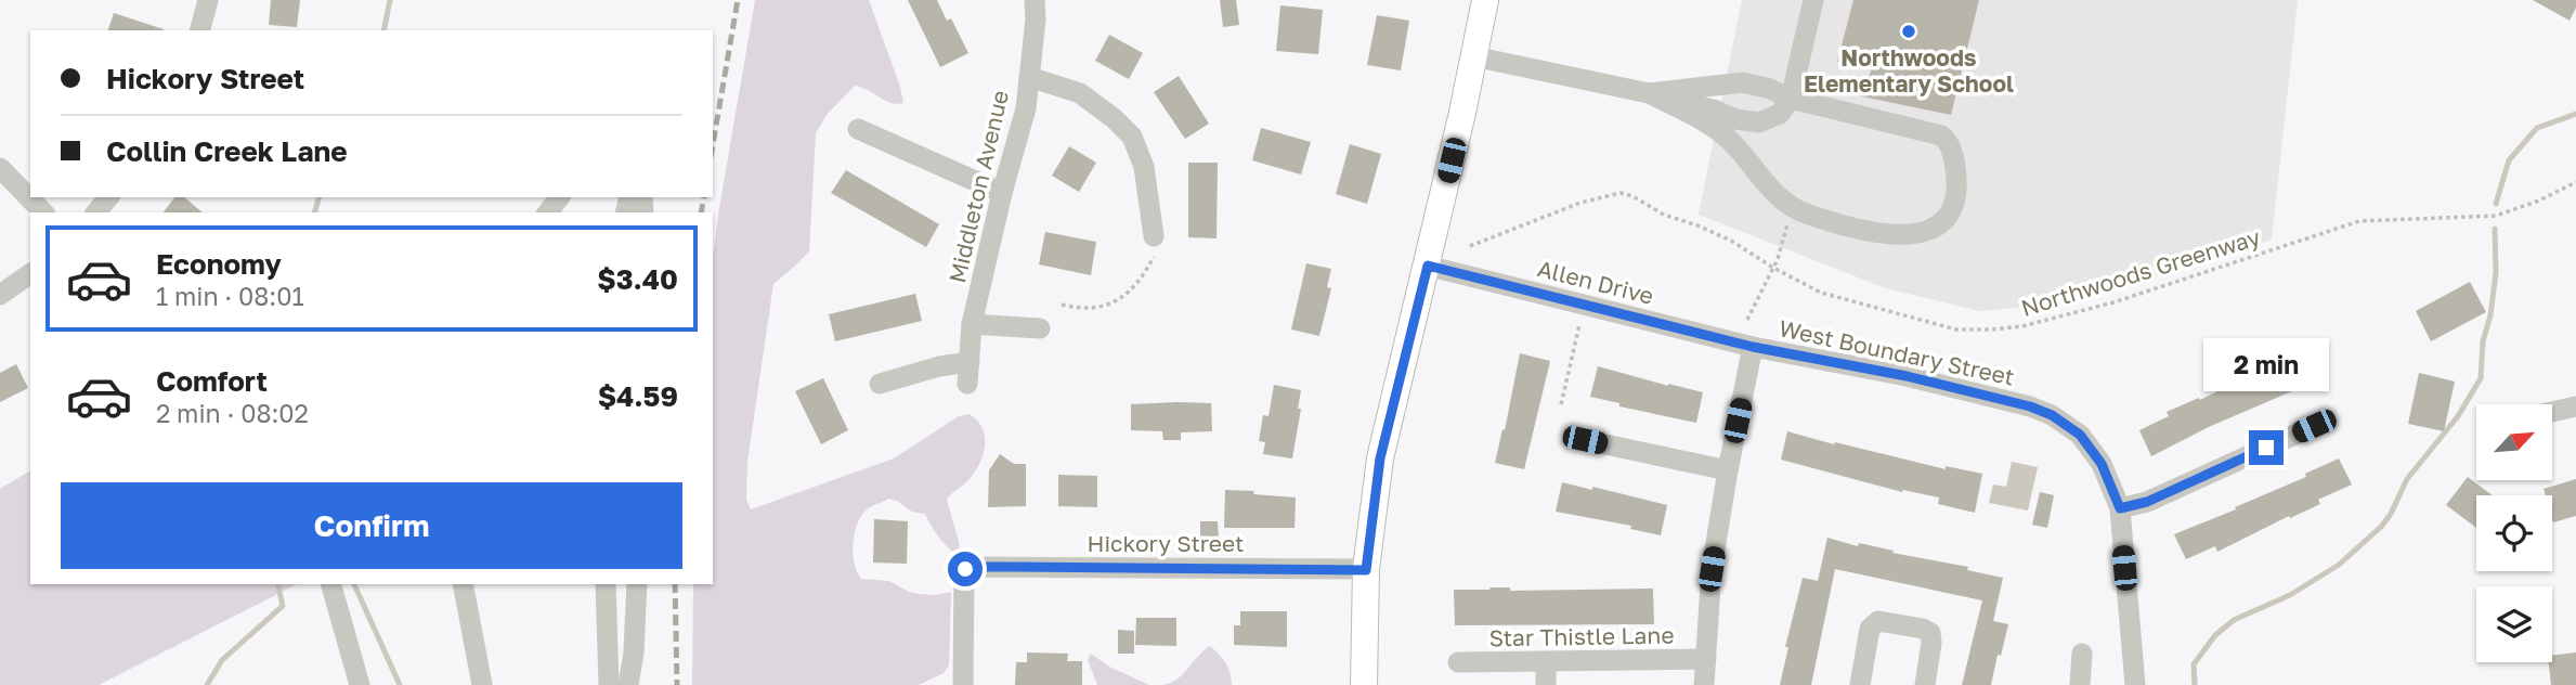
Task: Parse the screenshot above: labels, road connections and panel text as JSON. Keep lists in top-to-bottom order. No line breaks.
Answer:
{"streets":{"street":["Middleton Avenue","Allen Drive","West Boundary Street","Hickory Street","Star Thistle Lane"],"path":["Northwoods Greenway"]},"crossings":[["Allen Drive","West Boundary Street"]],"places":["Northwoods Elementary School"],"north":"top right","page":{"banner":["Hickory Street","Collin Creek Lane"],"list":[{"name":"Economy","note":"1 min · 08:01","value":"$3.40"},{"name":"Comfort","note":"2 min · 08:02","value":"$4.59"}],"bubble":"2 min","buttons":"Confirm"}}
